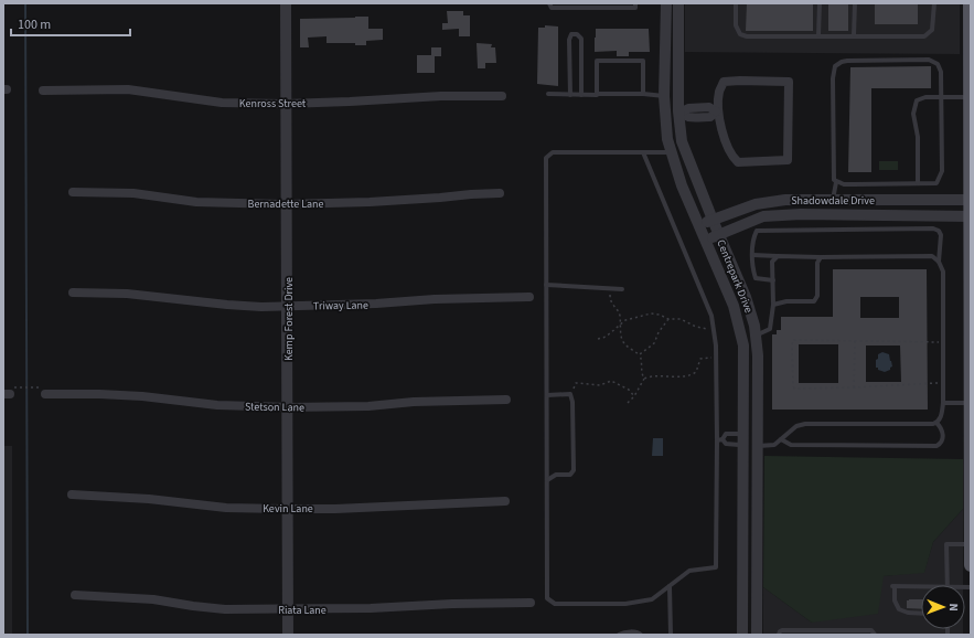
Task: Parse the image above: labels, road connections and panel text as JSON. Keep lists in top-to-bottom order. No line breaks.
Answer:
{"streets":{"street":["Kenross Street","Shadowdale Drive","Bernadette Lane","Centrepark Drive","Triway Lane","Kemp Forest Drive","Stetson Lane","Kevin Lane","Riata Lane"]},"crossings":[["Kenross Street","Kemp Forest Drive"],["Shadowdale Drive","Centrepark Drive"],["Bernadette Lane","Kemp Forest Drive"],["Triway Lane","Kemp Forest Drive"],["Kemp Forest Drive","Stetson Lane"],["Kemp Forest Drive","Kevin Lane"],["Kemp Forest Drive","Riata Lane"]],"scale_bar":"100 m","north":"right"}
